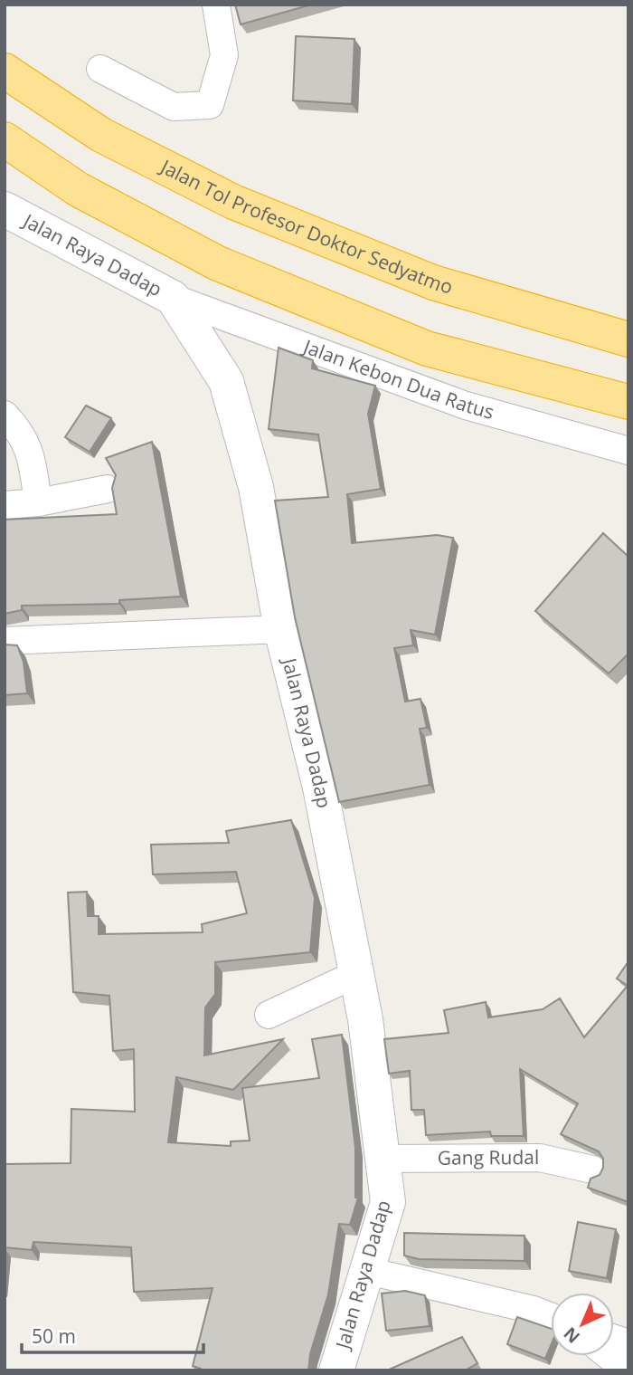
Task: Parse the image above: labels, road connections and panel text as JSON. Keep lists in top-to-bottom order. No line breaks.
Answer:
{"streets":{"highway":["Jalan Tol Profesor Doktor Sedyatmo"],"main road":["Jalan Raya Dadap"],"street":["Jalan Kebon Dua Ratus","Gang Rudal"]},"crossings":[["Jalan Raya Dadap","Jalan Kebon Dua Ratus"],["Jalan Raya Dadap","Gang Rudal"]],"scale_bar":"50 m","north":"bottom left"}
